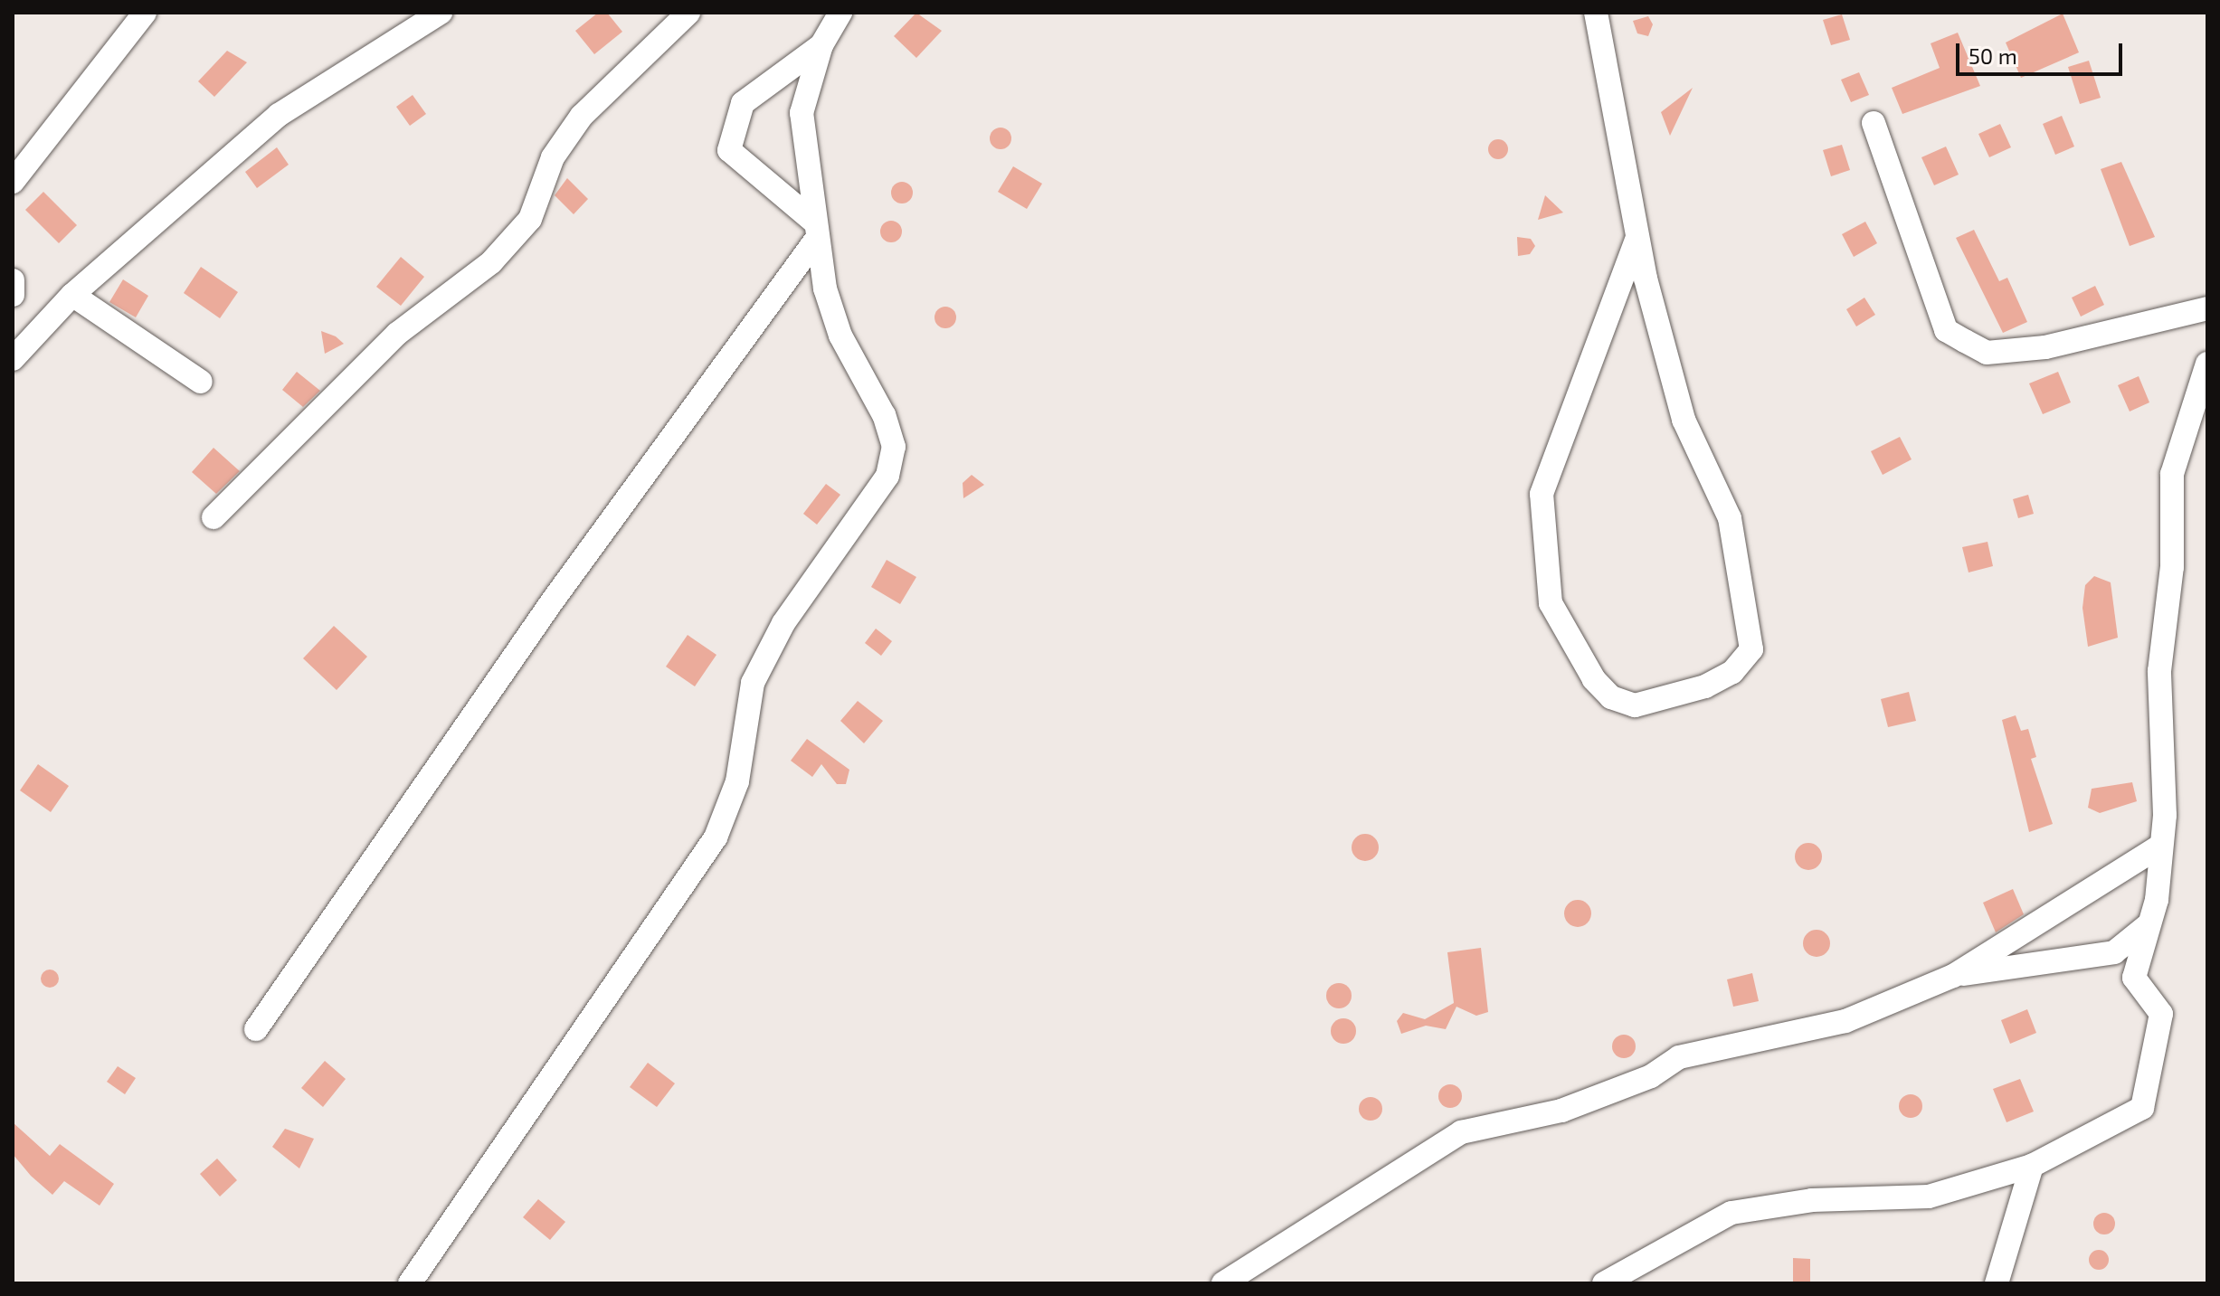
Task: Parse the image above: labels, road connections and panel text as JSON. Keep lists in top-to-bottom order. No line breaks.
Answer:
{"scale_bar":"50 m"}
